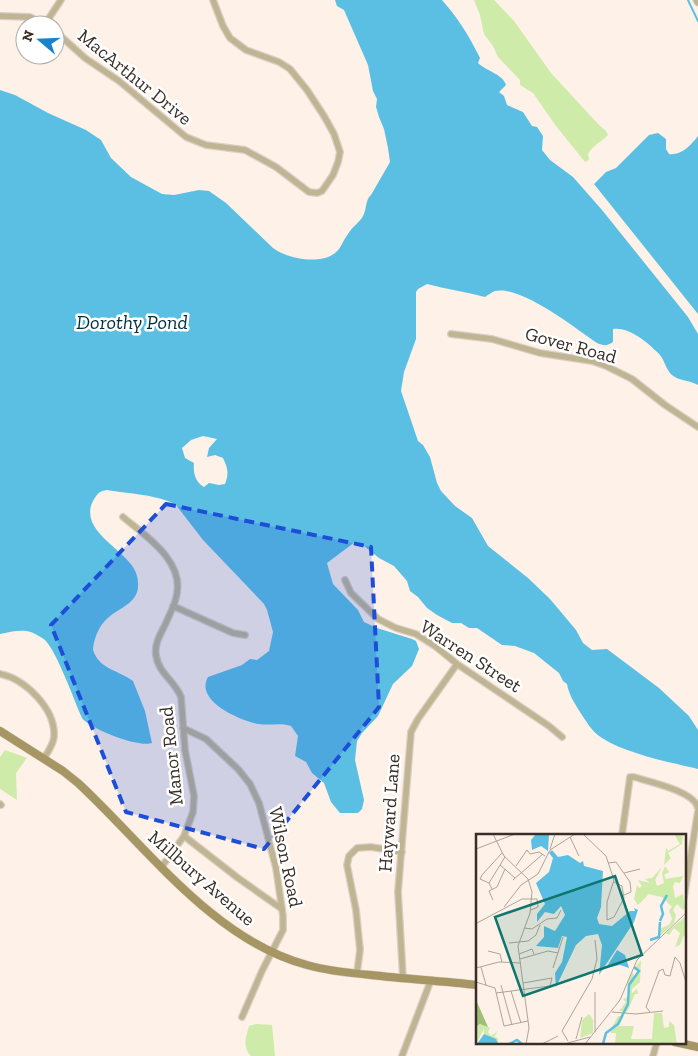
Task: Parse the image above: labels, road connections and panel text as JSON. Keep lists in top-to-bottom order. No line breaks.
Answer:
{"streets":{"main road":["Millbury Avenue"],"street":["MacArthur Drive","Gover Road","Warren Street","Manor Road","Hayward Lane","Wilson Road"]},"crossings":[["Warren Street","Hayward Lane"],["Manor Road","Wilson Road"],["Manor Road","Millbury Avenue"],["Hayward Lane","Millbury Avenue"],["Wilson Road","Millbury Avenue"]],"water":["Dorothy Pond"],"north":"left"}
